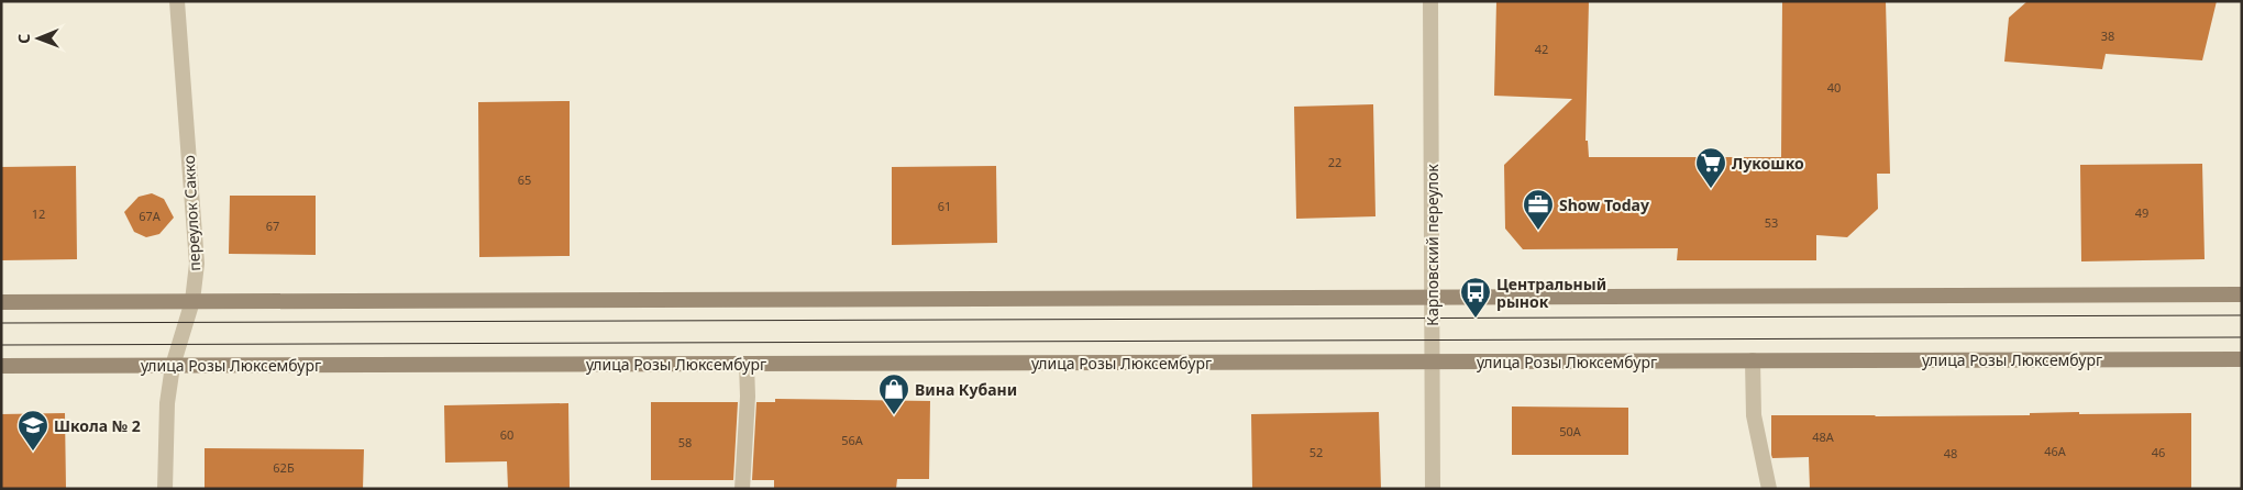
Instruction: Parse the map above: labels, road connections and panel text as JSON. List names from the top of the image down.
{
  "streets": {
    "main road": ["улица Розы Люксембург"],
    "street": ["переулок Сакко", "Карповский переулок"]
  },
  "crossings": [
    ["переулок Сакко", "улица Розы Люксембург"],
    ["Карповский переулок", "улица Розы Люксембург"]
  ],
  "places": {
    "supermarket": ["Лукошко"],
    "office": ["Show Today"],
    "bus stop": ["Центральный рынок"],
    "shop": ["Вина Кубани"],
    "school or university": ["Школа № 2"]
  },
  "house_numbers": [
    "38",
    "42",
    "40",
    "22",
    "65",
    "61",
    "49",
    "12",
    "67А",
    "53",
    "67",
    "50А",
    "60",
    "48А",
    "56А",
    "58",
    "46А",
    "52",
    "46",
    "48",
    "62Б"
  ],
  "north": "left"
}
